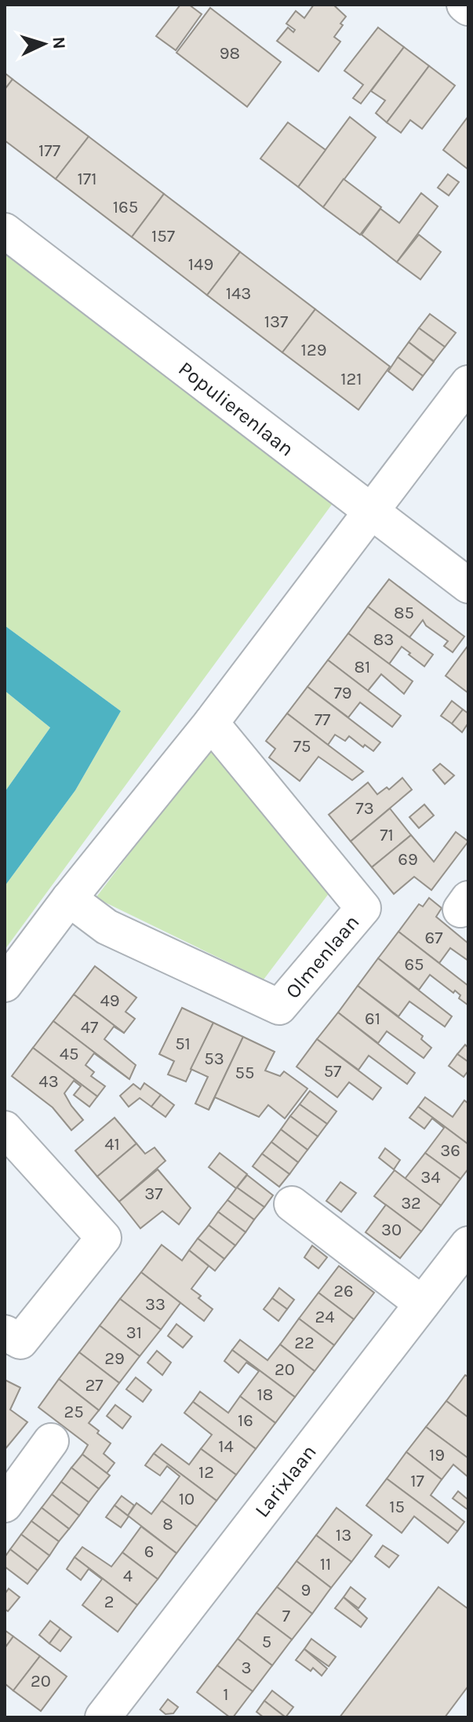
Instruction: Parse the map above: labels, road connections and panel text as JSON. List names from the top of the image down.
{
  "streets": {
    "street": ["Populierenlaan", "Olmenlaan", "Larixlaan"]
  },
  "house_numbers": [
    "98",
    "177",
    "171",
    "165",
    "157",
    "149",
    "143",
    "137",
    "129",
    "121",
    "85",
    "83",
    "81",
    "79",
    "77",
    "75",
    "73",
    "71",
    "69",
    "67",
    "65",
    "49",
    "61",
    "47",
    "51",
    "45",
    "53",
    "57",
    "55",
    "43",
    "41",
    "36",
    "34",
    "37",
    "32",
    "30",
    "26",
    "33",
    "24",
    "31",
    "22",
    "29",
    "20",
    "27",
    "18",
    "25",
    "16",
    "14",
    "19",
    "12",
    "17",
    "10",
    "15",
    "8",
    "13",
    "6",
    "11",
    "4",
    "9",
    "2",
    "7",
    "5",
    "3",
    "20",
    "1"
  ],
  "north": "right"
}
